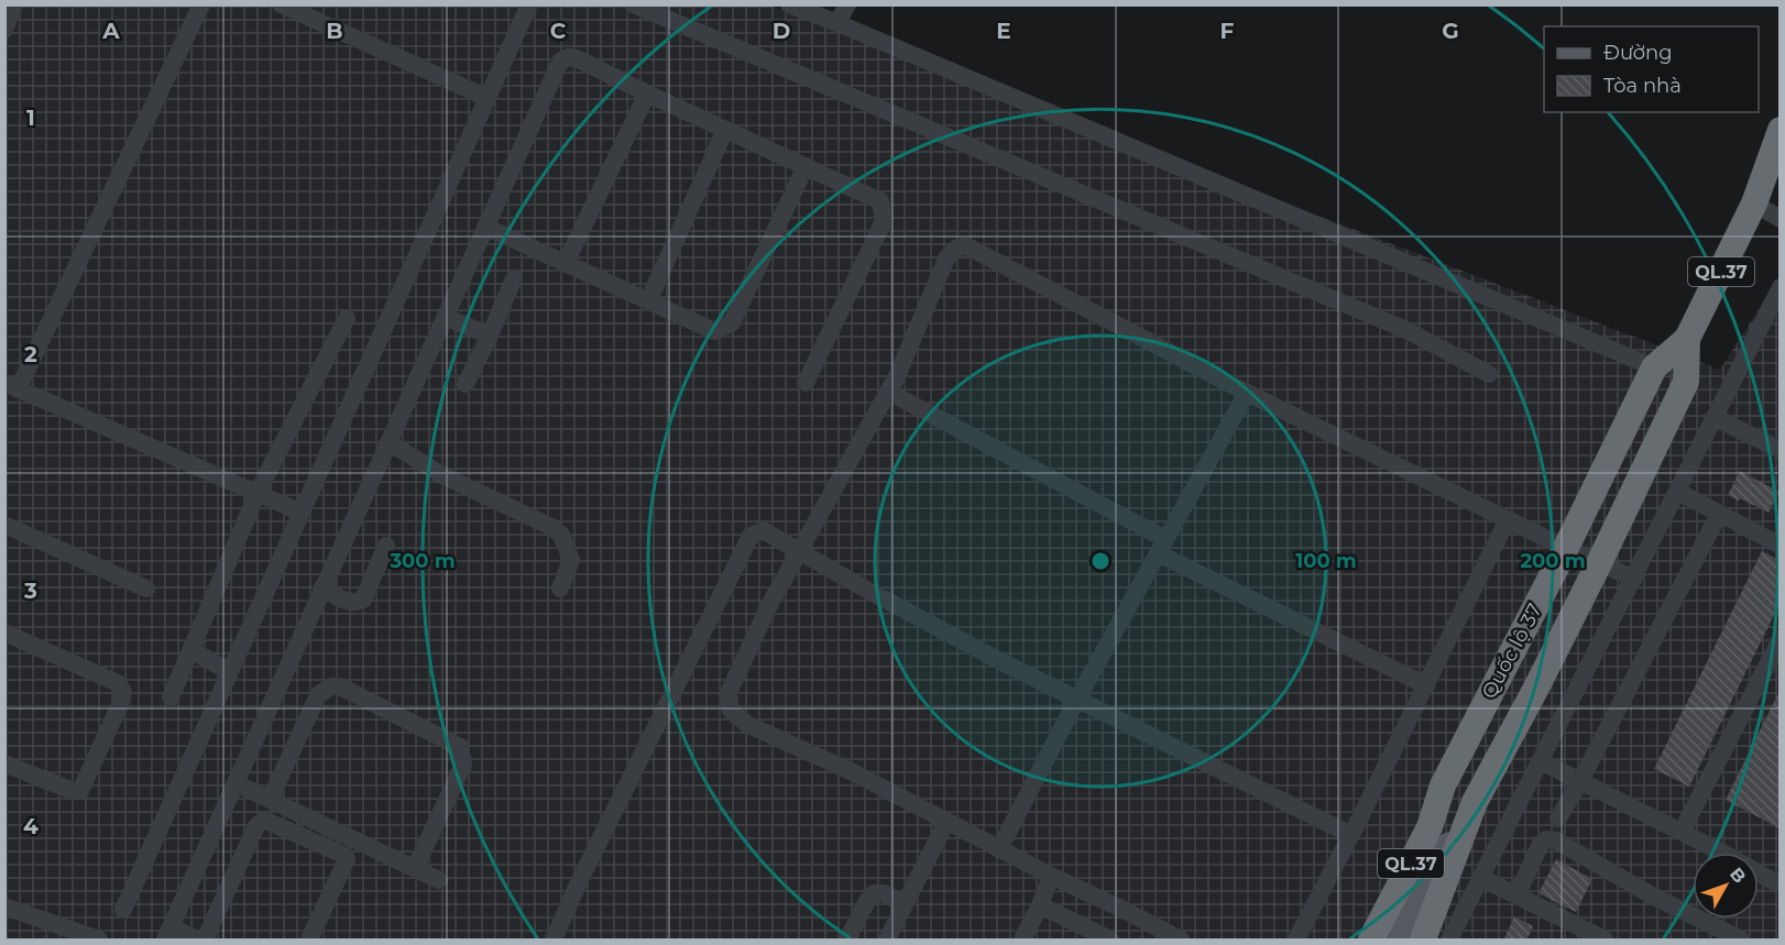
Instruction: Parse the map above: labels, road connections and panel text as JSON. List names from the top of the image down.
{
  "streets": {
    "highway": ["QL.37", "Quốc lộ 37"]
  },
  "legend": ["Đường", "Tòa nhà"],
  "north": "top right",
  "grid": {
    "columns": [
      "A",
      "B",
      "C",
      "D",
      "E",
      "F",
      "G"
    ],
    "rows": [
      "1",
      "2",
      "3",
      "4"
    ]
  },
  "rings": ["100 m", "200 m", "300 m"]
}
